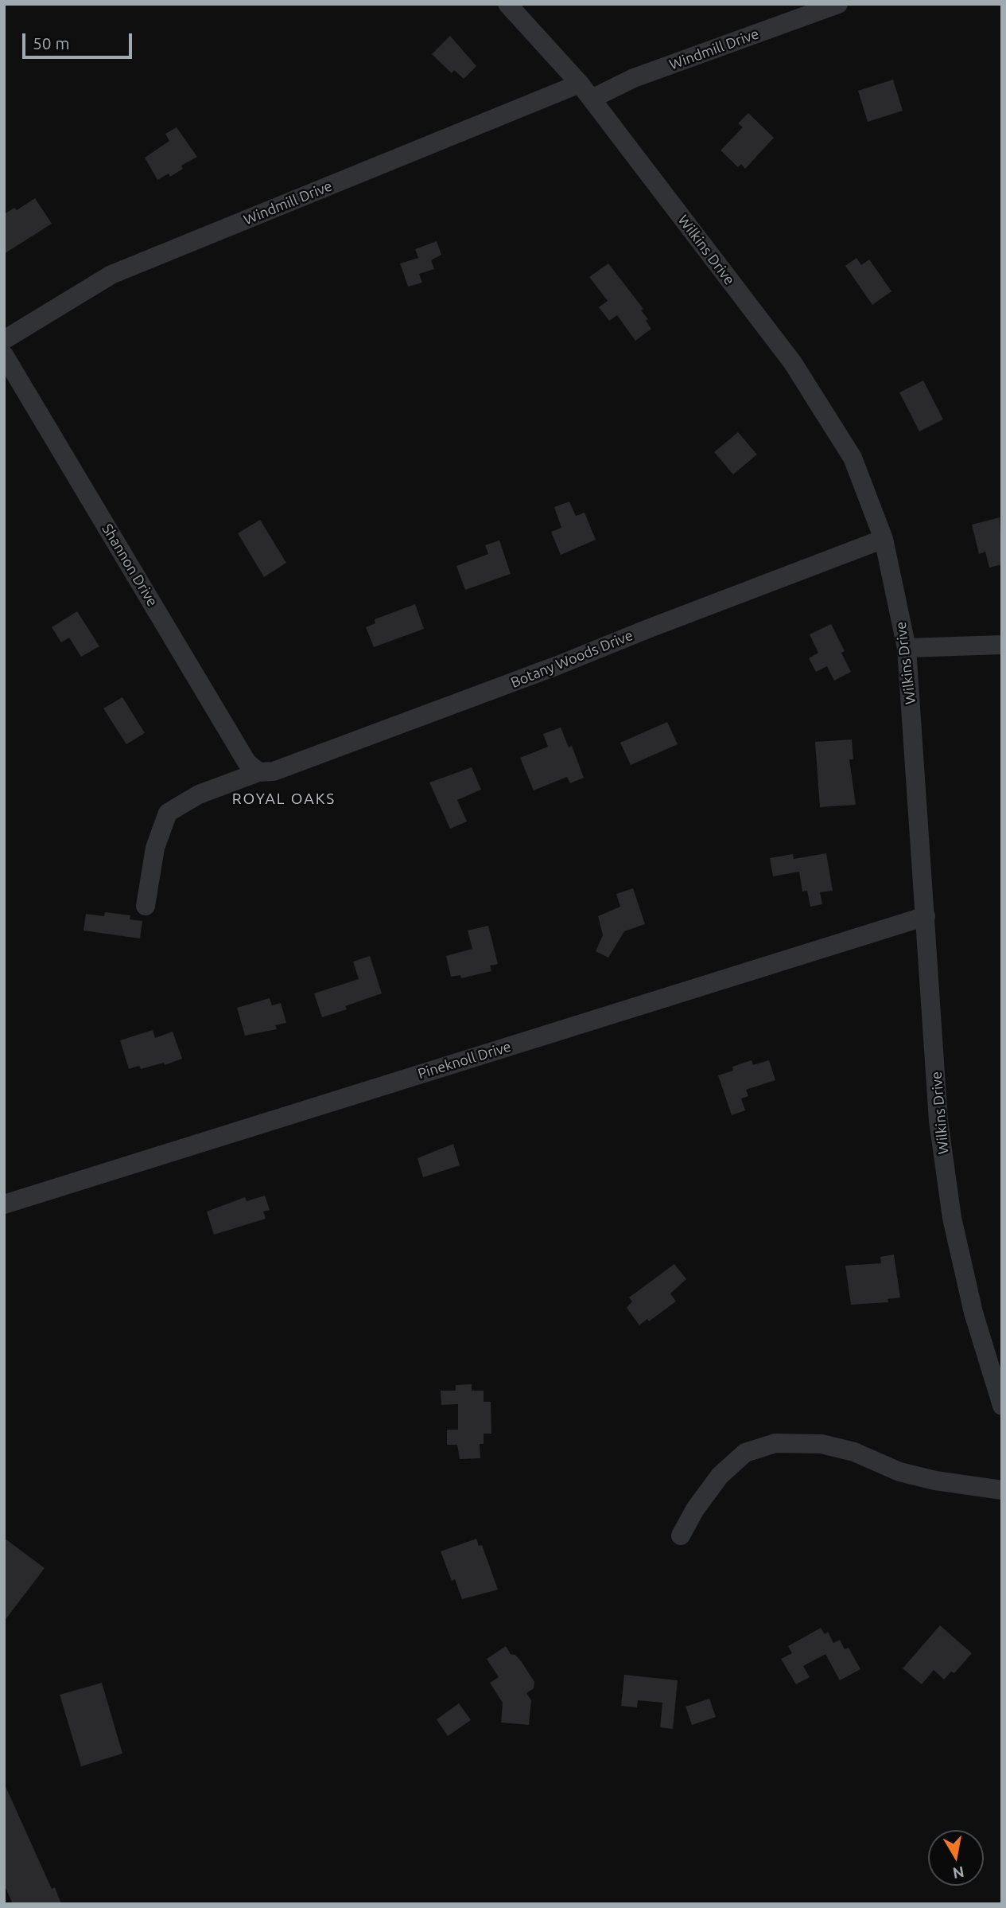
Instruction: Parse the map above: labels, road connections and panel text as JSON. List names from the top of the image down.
{
  "streets": {
    "street": [
      "Windmill Drive",
      "Wilkins Drive",
      "Shannon Drive",
      "Botany Woods Drive",
      "Pineknoll Drive"
    ]
  },
  "crossings": [
    ["Windmill Drive", "Wilkins Drive"],
    ["Wilkins Drive", "Botany Woods Drive"],
    ["Wilkins Drive", "Pineknoll Drive"],
    ["Shannon Drive", "Botany Woods Drive"]
  ],
  "districts": ["ROYAL OAKS"],
  "scale_bar": "50 m",
  "north": "bottom"
}
